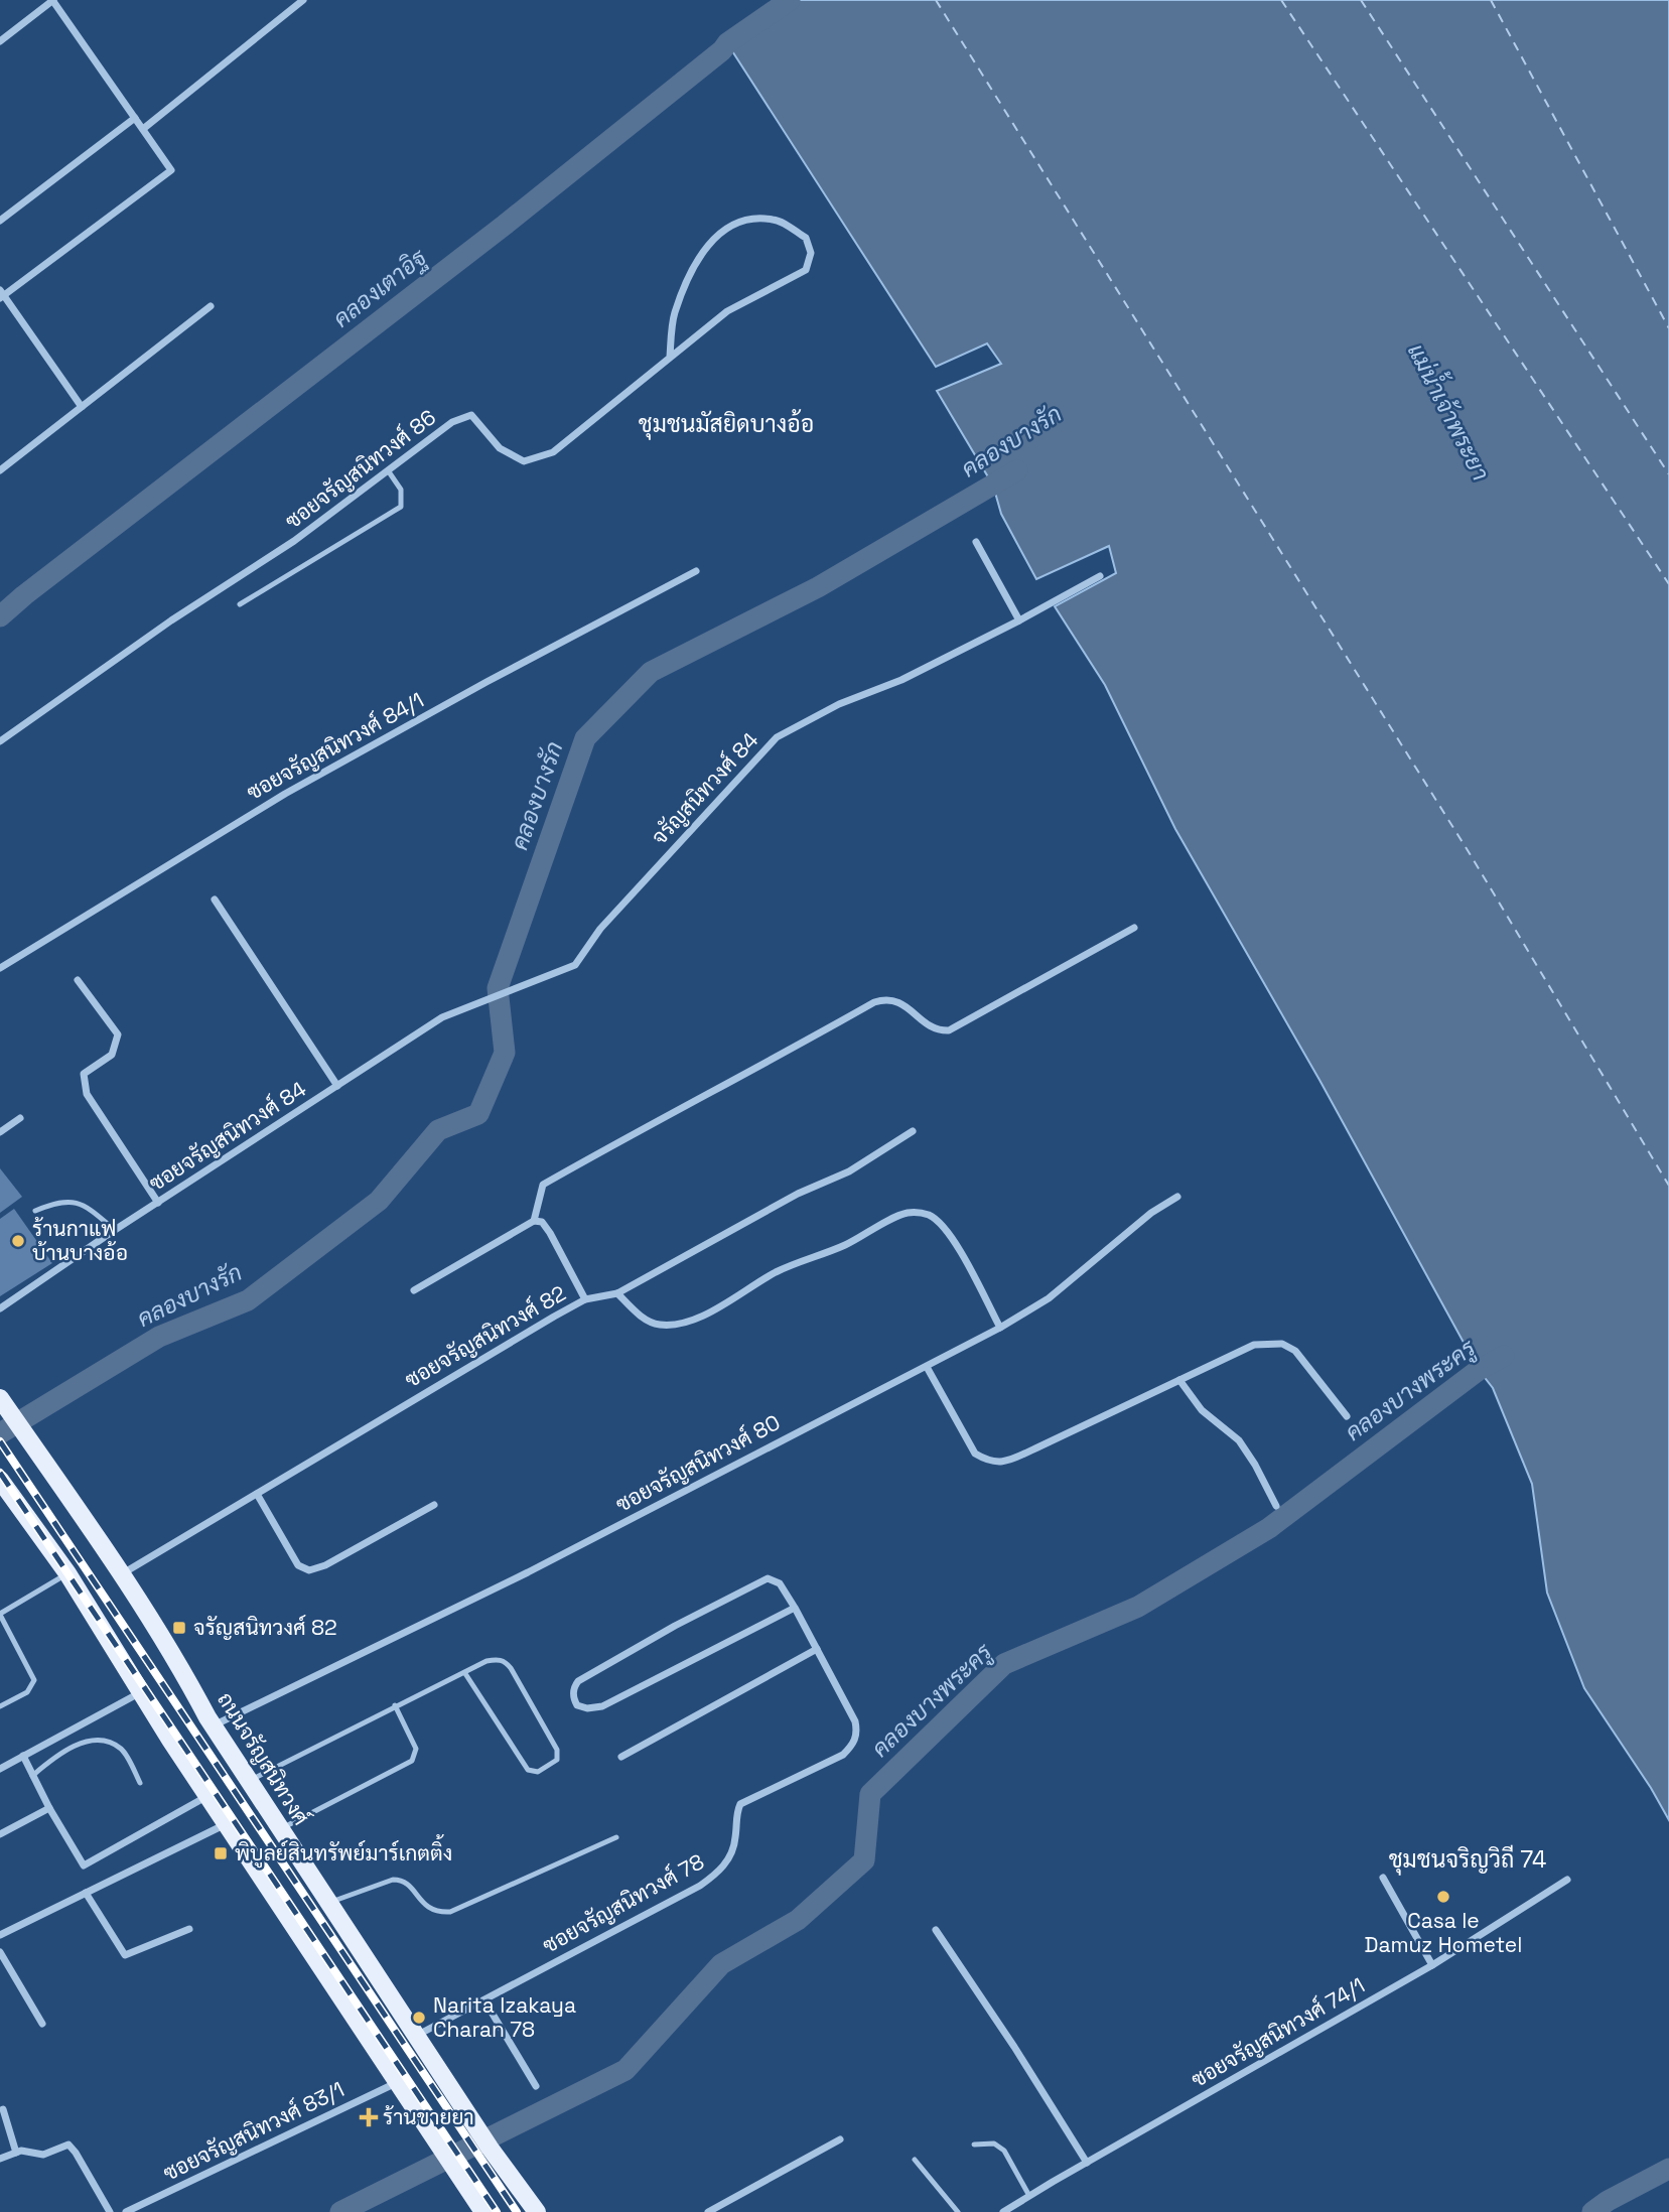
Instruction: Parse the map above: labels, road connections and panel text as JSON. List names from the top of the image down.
{
  "streets": {
    "main road": ["ถนนจรัญสนิทวงศ์"],
    "street": [
      "ซอยจรัญสนิทวงศ์ 86",
      "ซอยจรัญสนิทวงศ์ 84/1",
      "จรัญสนิทวงศ์ 84",
      "ซอยจรัญสนิทวงศ์ 84",
      "ซอยจรัญสนิทวงศ์ 82",
      "ซอยจรัญสนิทวงศ์ 80",
      "ซอยจรัญสนิทวงศ์ 78",
      "ซอยจรัญสนิทวงศ์ 74/1",
      "ซอยจรัญสนิทวงศ์ 83/1"
    ]
  },
  "crossings": [
    ["จรัญสนิทวงศ์ 84", "ซอยจรัญสนิทวงศ์ 84"],
    ["ซอยจรัญสนิทวงศ์ 82", "ถนนจรัญสนิทวงศ์"],
    ["ซอยจรัญสนิทวงศ์ 80", "ถนนจรัญสนิทวงศ์"],
    ["ถนนจรัญสนิทวงศ์", "ซอยจรัญสนิทวงศ์ 78"]
  ],
  "districts": ["ชุมชนมัสยิดบางอ้อ", "ชุมชนจริญวิถี 74"],
  "water": [
    "คลองเตาอิฐ",
    "แม่น้ำเจ้าพระยา",
    "คลองบางรัก",
    "คลองบางพระครู"
  ],
  "places": {
    "other": ["ร้านกาแฟ บ้านบางอ้อ", "Casa le Damuz Hometel", "Narita Izakaya Charan 78"],
    "transit": ["จรัญสนิทวงศ์ 82", "พิบูลย์สินทรัพย์มาร์เกตติ้ง"],
    "health": ["ร้านขายยา"]
  }
}
